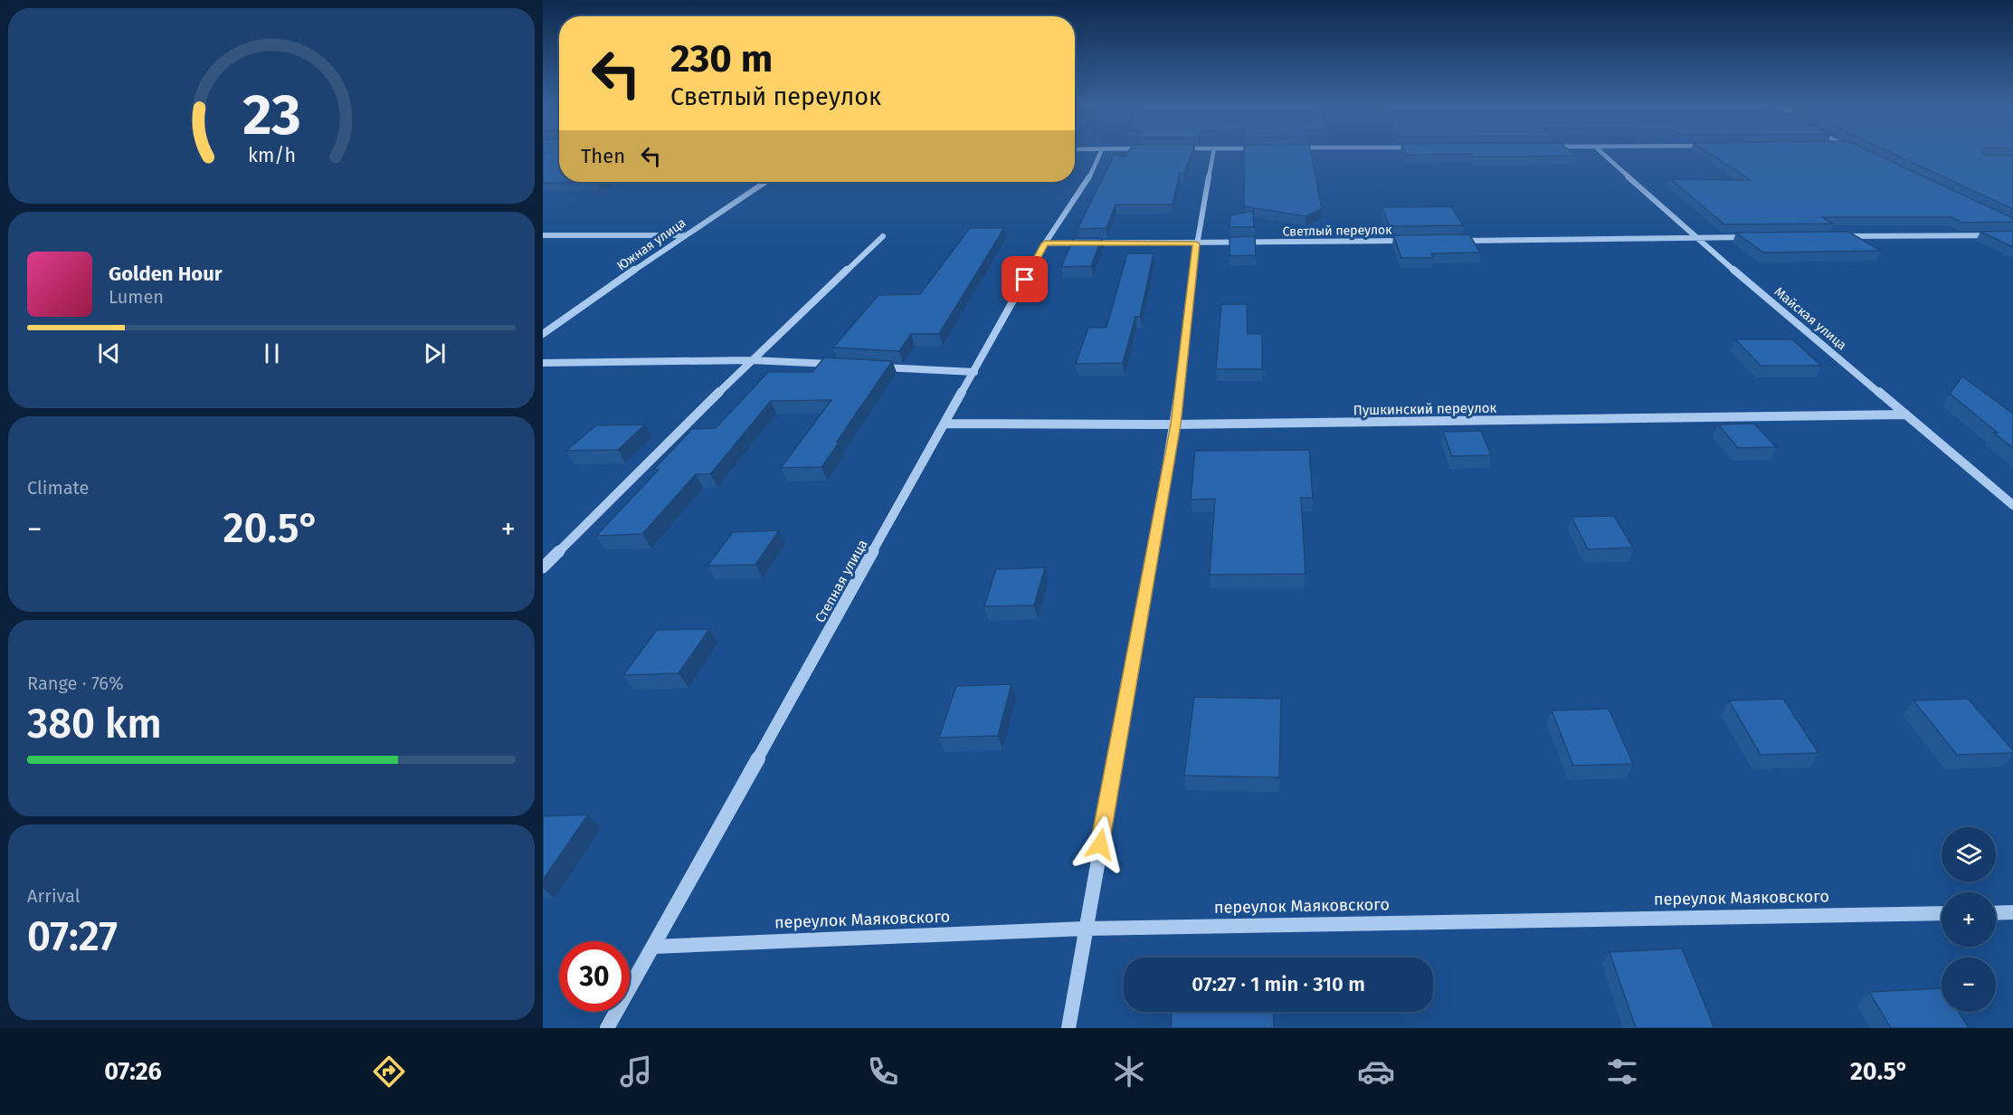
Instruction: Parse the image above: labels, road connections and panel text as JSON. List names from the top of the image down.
{
  "streets": {
    "street": [
      "Светлый переулок",
      "Южная улица",
      "Майская улица",
      "Пушкинский переулок",
      "Степная улица",
      "переулок Маяковского"
    ]
  },
  "crossings": [
    ["Светлый переулок", "Степная улица"],
    ["Майская улица", "Пушкинский переулок"],
    ["Пушкинский переулок", "Степная улица"],
    ["Степная улица", "переулок Маяковского"]
  ],
  "page": {
    "turn": ["230 m", "Светлый переулок"],
    "then": "Then",
    "song": ["Golden Hour", "Lumen"],
    "tile": [
      "Climate",
      ["Range · 76%", "380 km"],
      ["Arrival", "07:27"]
    ],
    "heat": ["−", "20.5°", "+"],
    "map_buttons": ["+", "−"],
    "limit": "30",
    "trip": "07:27 · 1 min · 310 m",
    "tabs": ["07:26", "20.5°"],
    "gauge": ["23", "km/h"]
  }
}
